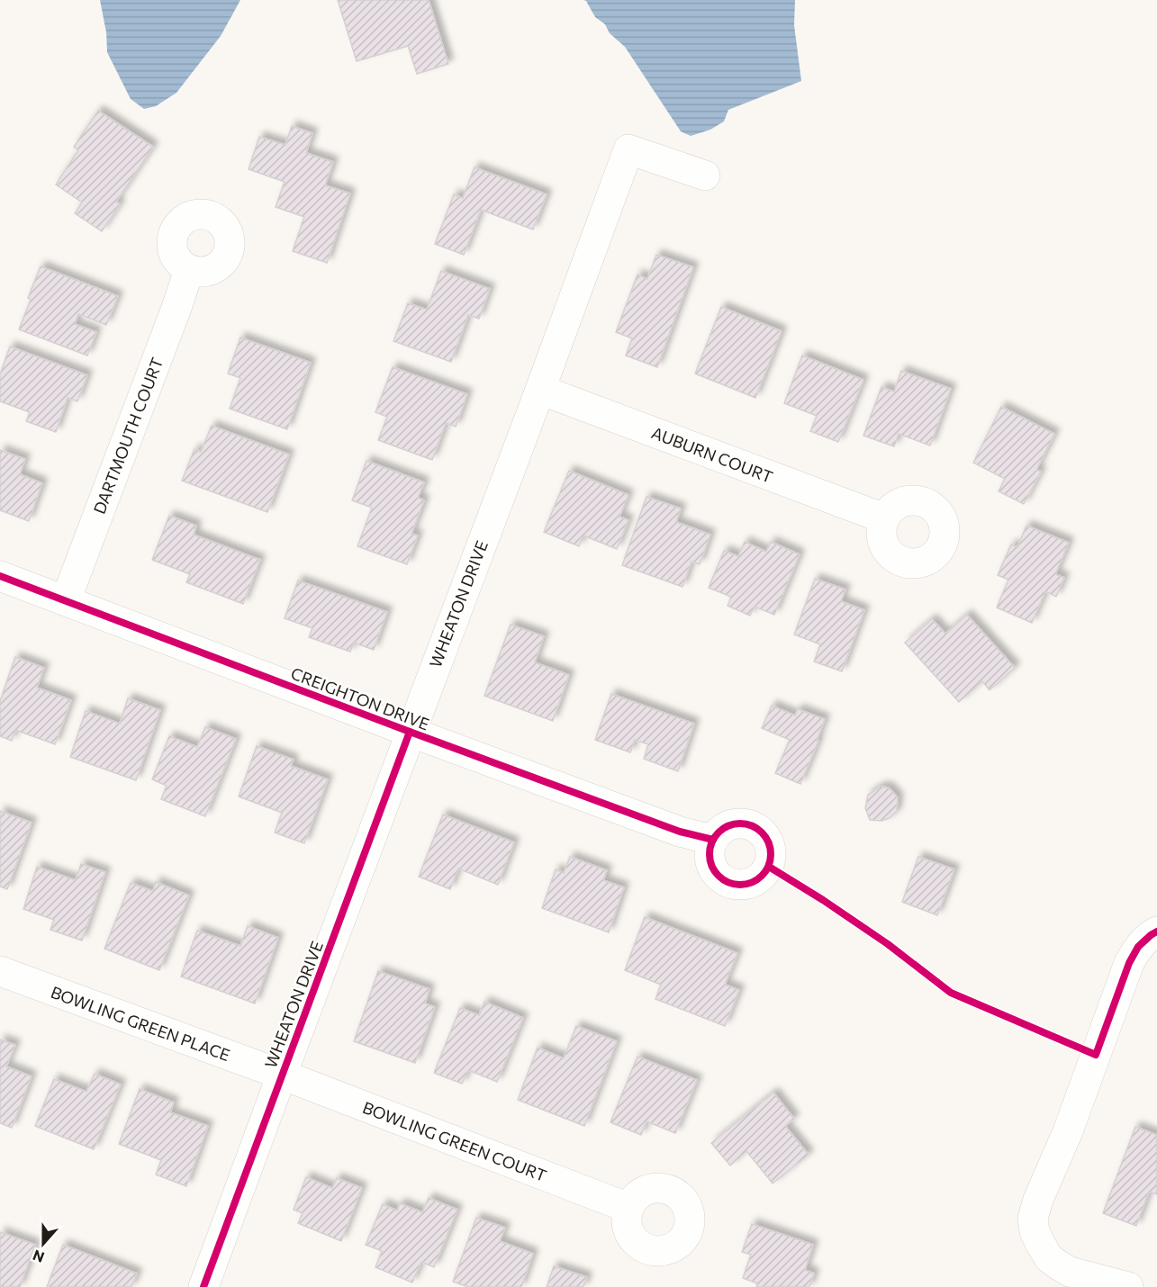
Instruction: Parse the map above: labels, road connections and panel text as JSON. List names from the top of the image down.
{
  "streets": {
    "street": [
      "DARTMOUTH COURT",
      "AUBURN COURT",
      "WHEATON DRIVE",
      "CREIGHTON DRIVE",
      "BOWLING GREEN PLACE",
      "BOWLING GREEN COURT"
    ]
  },
  "crossings": [
    ["DARTMOUTH COURT", "CREIGHTON DRIVE"],
    ["AUBURN COURT", "WHEATON DRIVE"],
    ["WHEATON DRIVE", "CREIGHTON DRIVE"],
    ["WHEATON DRIVE", "BOWLING GREEN PLACE"],
    ["WHEATON DRIVE", "BOWLING GREEN COURT"],
    ["BOWLING GREEN PLACE", "BOWLING GREEN COURT"]
  ],
  "north": "bottom"
}
